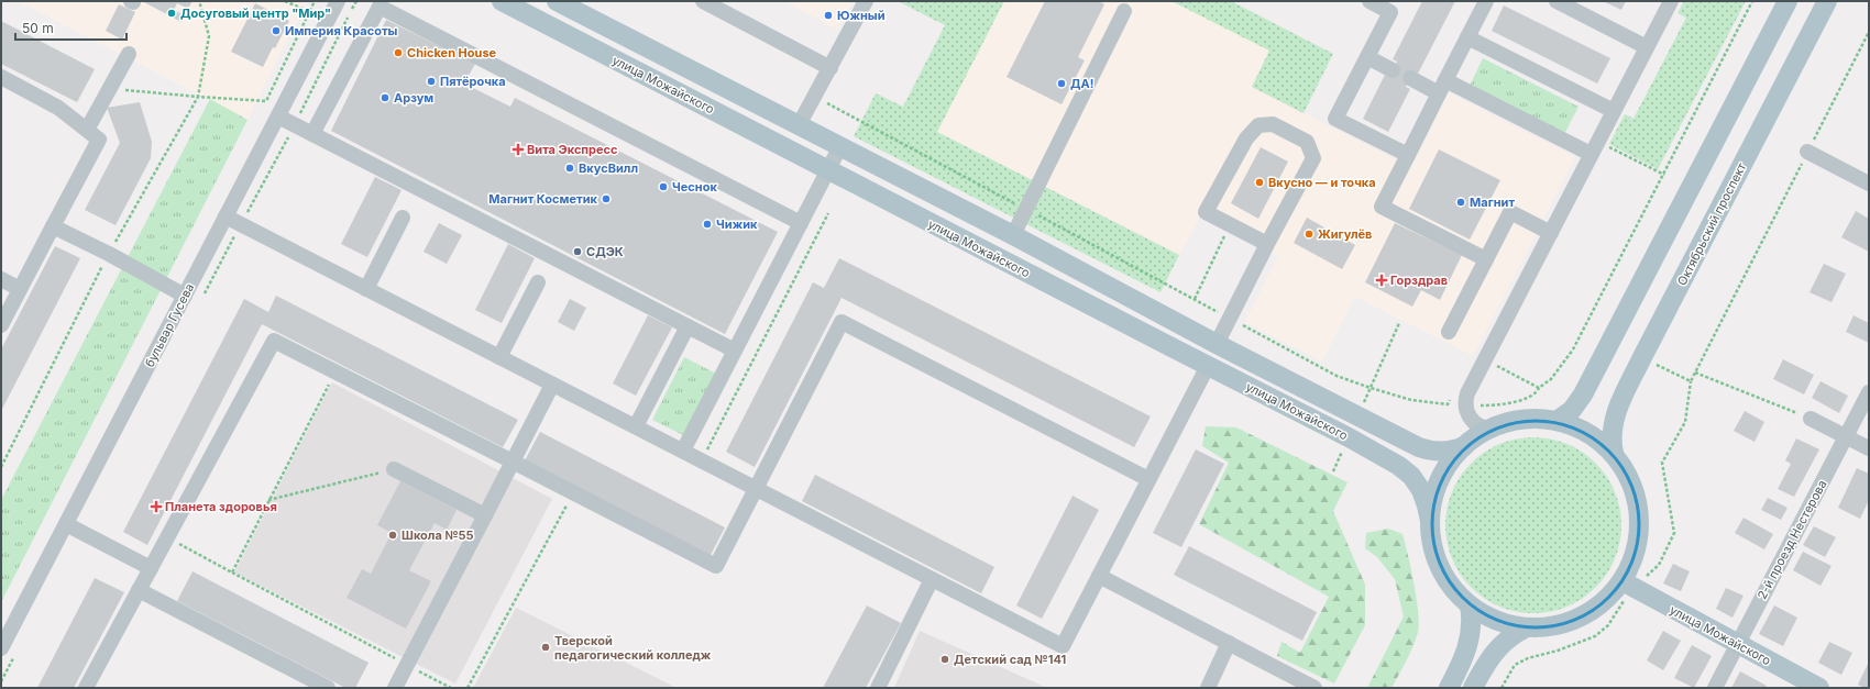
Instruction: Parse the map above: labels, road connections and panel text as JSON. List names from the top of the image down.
{
  "streets": {
    "main road": ["улица Можайского", "Октябрьский проспект"],
    "street": ["бульвар Гусева", "2-й проезд Нестерова"]
  },
  "crossings": [
    ["улица Можайского", "2-й проезд Нестерова"]
  ],
  "places": {
    "other": [
      "Досуговый центр \"Мир\"",
      "Южный",
      "Империя Красоты",
      "Chicken House",
      "Пятёрочка",
      "ДА!",
      "Арзум",
      "ВкусВилл",
      "Вкусно — и точка",
      "Чеснок",
      "Магнит Косметик",
      "Магнит",
      "Чижик",
      "Жигулёв",
      "СДЭК",
      "Школа №55",
      "Тверской педагогический колледж",
      "Детский сад №141"
    ],
    "health": ["Вита Экспресс", "Горздрав", "Планета здоровья"]
  },
  "scale_bar": "50 m"
}
